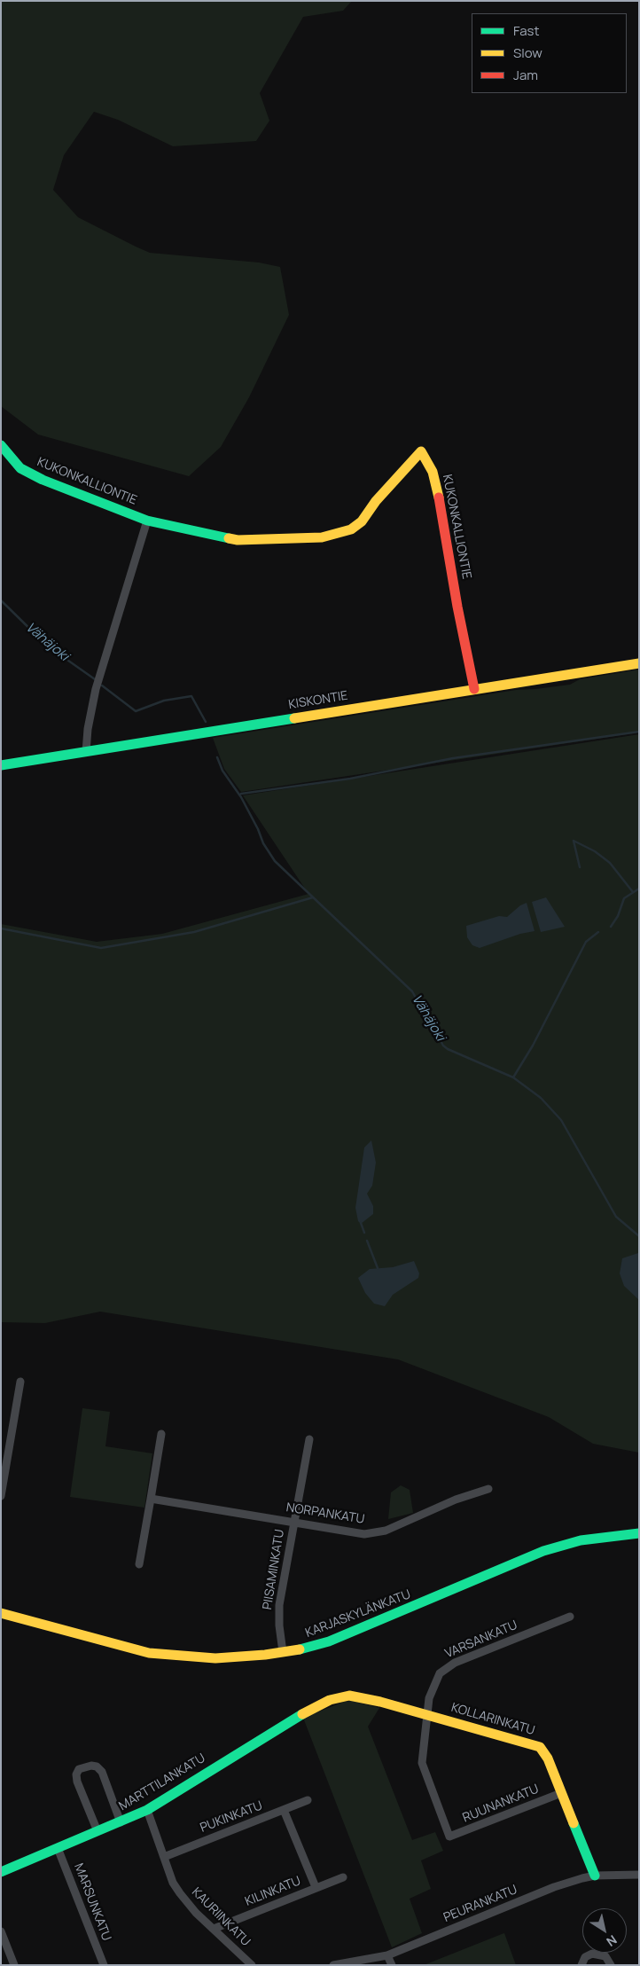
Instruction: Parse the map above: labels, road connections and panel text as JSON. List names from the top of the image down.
{
  "streets": {
    "street": [
      "KUKONKALLIONTIE",
      "KISKONTIE",
      "NORPANKATU",
      "PIISAMINKATU",
      "KARJASKYLÄNKATU",
      "VARSANKATU",
      "KOLLARINKATU",
      "MARTTILANKATU",
      "RUUNANKATU",
      "PUKINKATU",
      "KILINKATU",
      "MARSUNKATU",
      "PEURANKATU",
      "KAURIINKATU"
    ]
  },
  "crossings": [
    ["KUKONKALLIONTIE", "KISKONTIE"],
    ["NORPANKATU", "PIISAMINKATU"],
    ["PIISAMINKATU", "KARJASKYLÄNKATU"],
    ["VARSANKATU", "KOLLARINKATU"],
    ["VARSANKATU", "RUUNANKATU"],
    ["KOLLARINKATU", "MARTTILANKATU"],
    ["KOLLARINKATU", "RUUNANKATU"],
    ["KOLLARINKATU", "PEURANKATU"],
    ["MARTTILANKATU", "MARSUNKATU"],
    ["MARTTILANKATU", "KAURIINKATU"],
    ["PUKINKATU", "KILINKATU"],
    ["PUKINKATU", "KAURIINKATU"],
    ["KILINKATU", "KAURIINKATU"]
  ],
  "water": ["Vähäjoki"],
  "legend": ["Fast", "Slow", "Jam"],
  "north": "bottom right"
}
